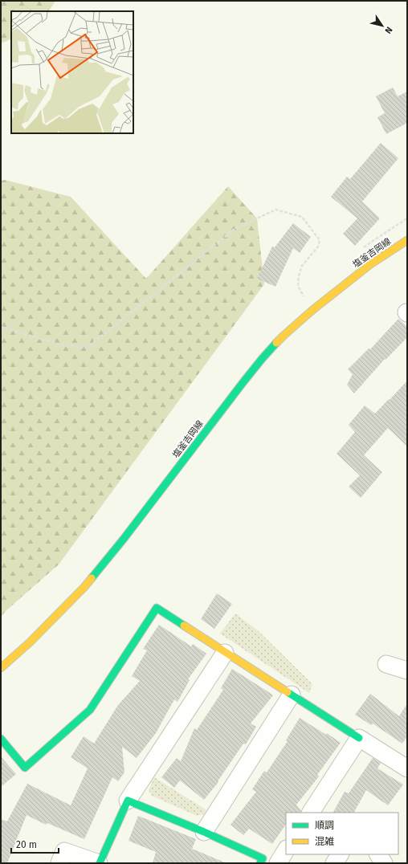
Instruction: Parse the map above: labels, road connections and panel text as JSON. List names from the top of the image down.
{
  "streets": {
    "street": ["塩釜吉岡線"]
  },
  "legend": ["順調", "混雑"],
  "scale_bar": "20 m",
  "north": "bottom right"
}
